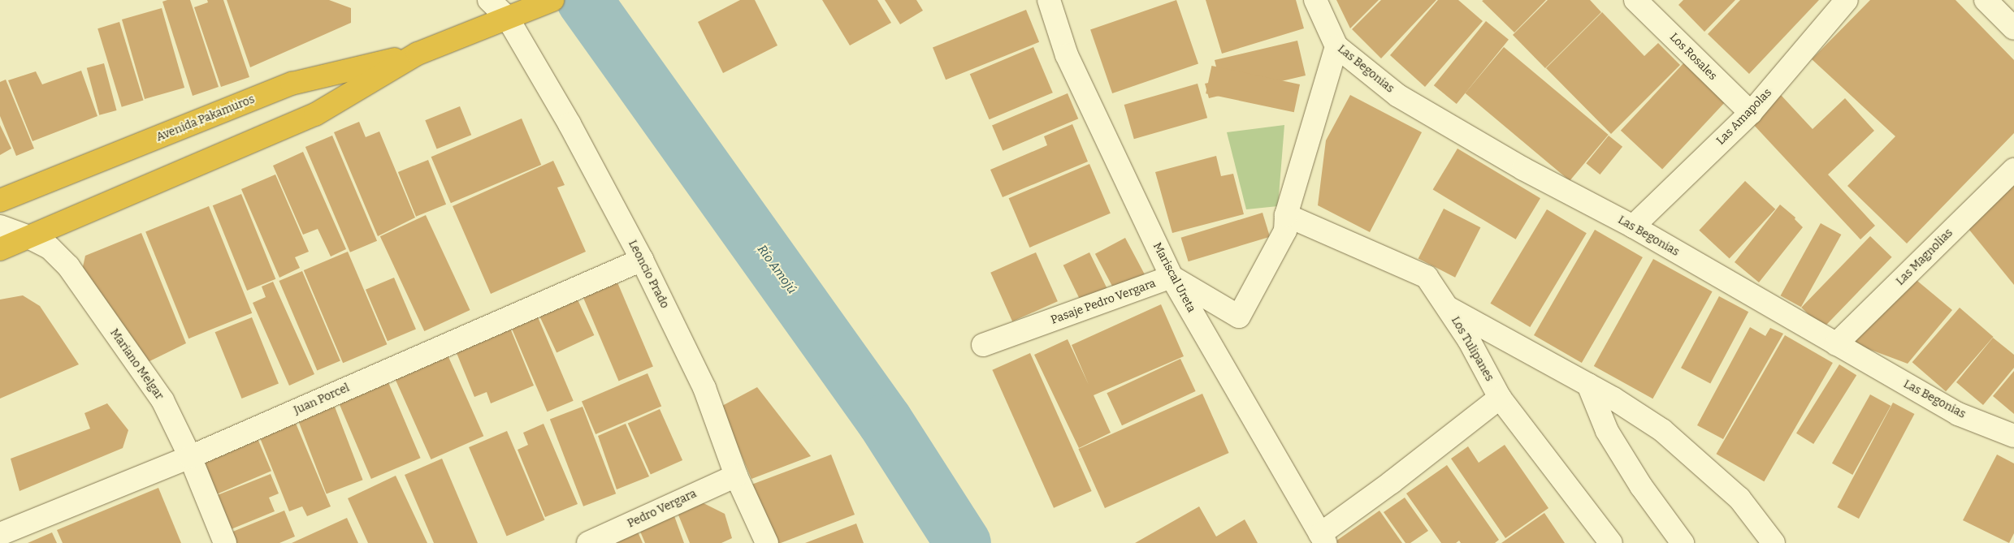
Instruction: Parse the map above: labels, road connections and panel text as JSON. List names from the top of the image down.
{
  "streets": {
    "highway": ["Avenida Pakamuros"],
    "street": [
      "Los Rosales",
      "Las Begonias",
      "Las Amapolas",
      "Las Magnolias",
      "Leoncio Prado",
      "Mariscal Ureta",
      "Pasaje Pedro Vergara",
      "Los Tulipanes",
      "Mariano Melgar",
      "Juan Porcel",
      "Pedro Vergara"
    ]
  },
  "crossings": [
    ["Los Rosales", "Las Amapolas"],
    ["Las Begonias", "Las Amapolas"],
    ["Las Begonias", "Las Magnolias"],
    ["Leoncio Prado", "Juan Porcel"],
    ["Leoncio Prado", "Pedro Vergara"],
    ["Mariscal Ureta", "Pasaje Pedro Vergara"],
    ["Mariano Melgar", "Juan Porcel"]
  ],
  "water": ["Río Amojú"]
}
